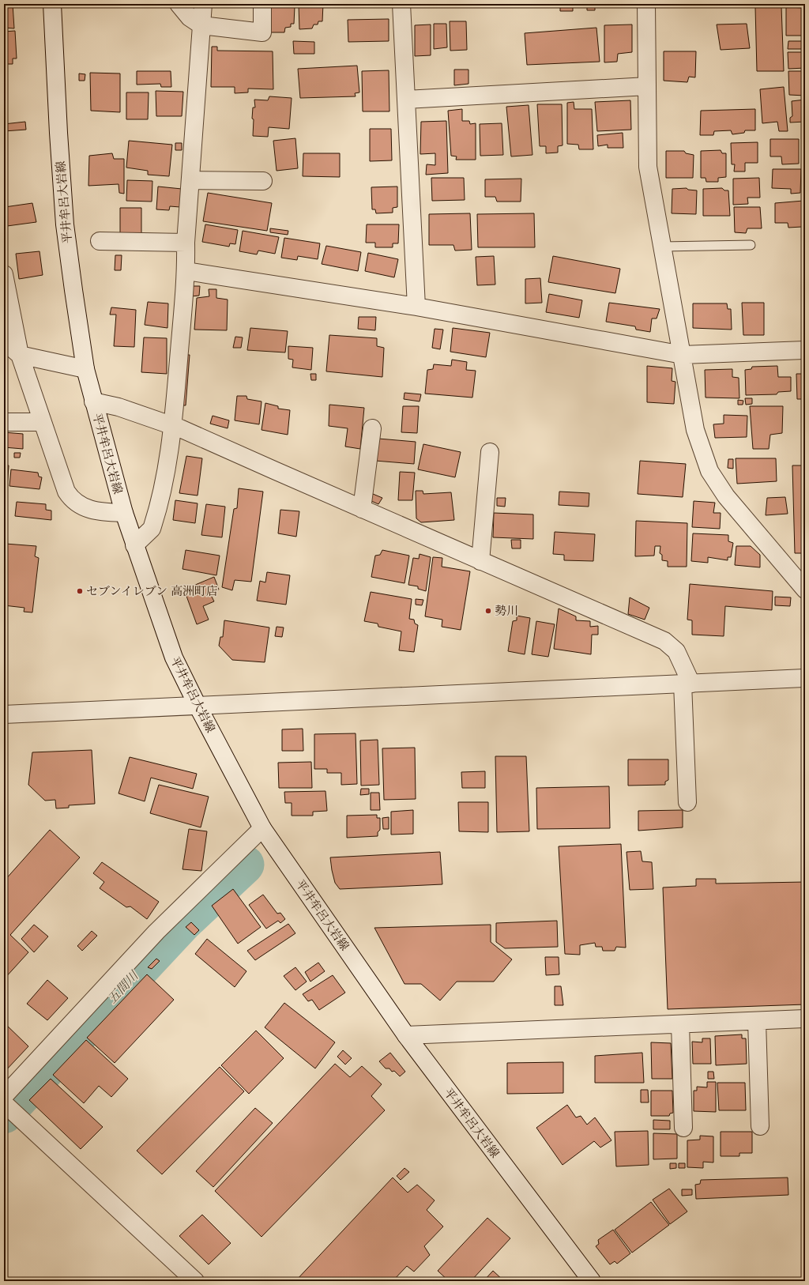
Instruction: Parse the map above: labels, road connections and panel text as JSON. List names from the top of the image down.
{
  "streets": {
    "street": ["平井牟呂大岩線"]
  },
  "water": ["五間川"],
  "places": ["セブンイレブン 高洲町店", "勢川"]
}
